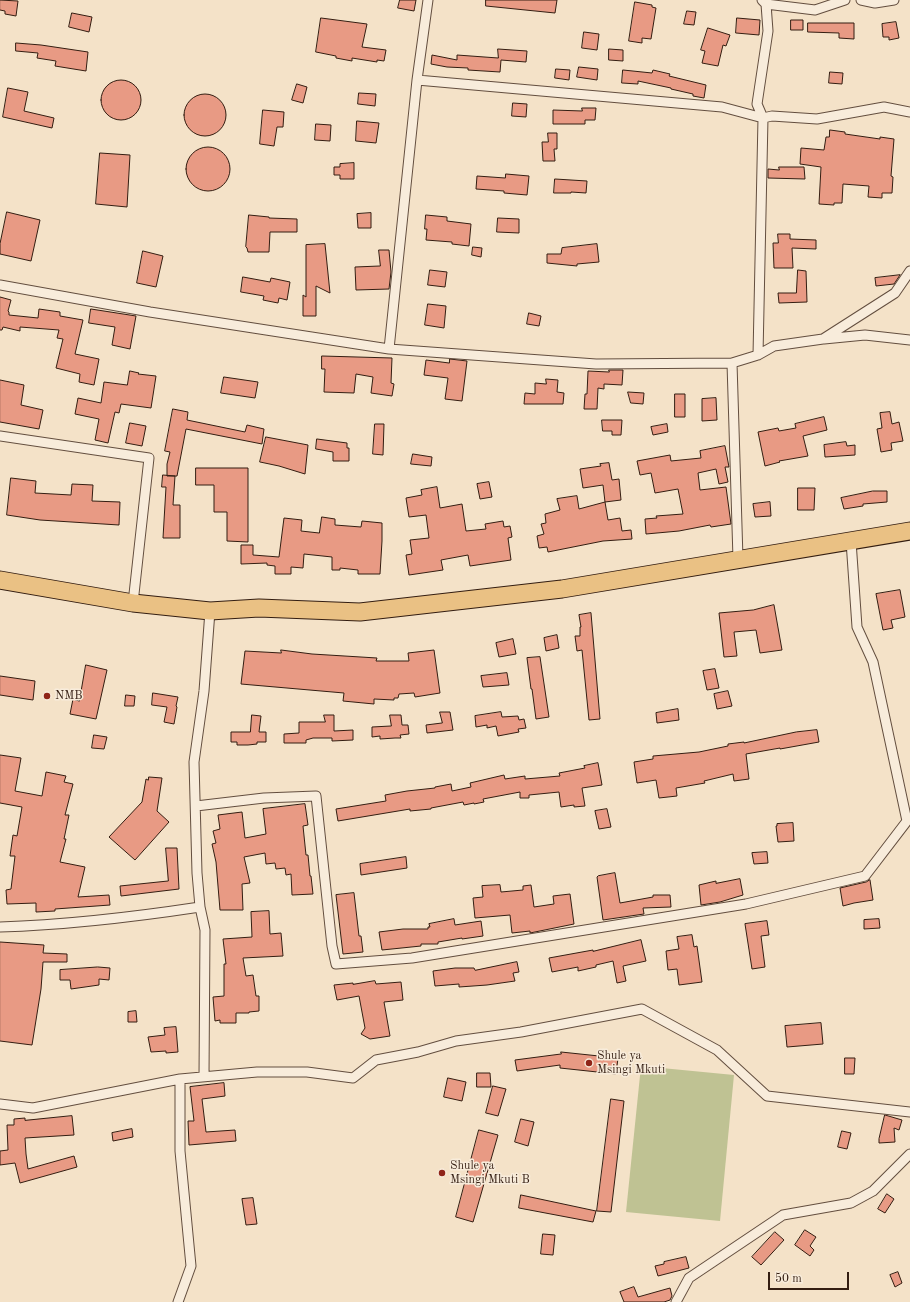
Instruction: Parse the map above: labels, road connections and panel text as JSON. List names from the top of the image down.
{
  "places": ["NMB", "Shule ya Msingi Mkuti", "Shule ya Msingi Mkuti B"],
  "scale_bar": "50 m"
}
